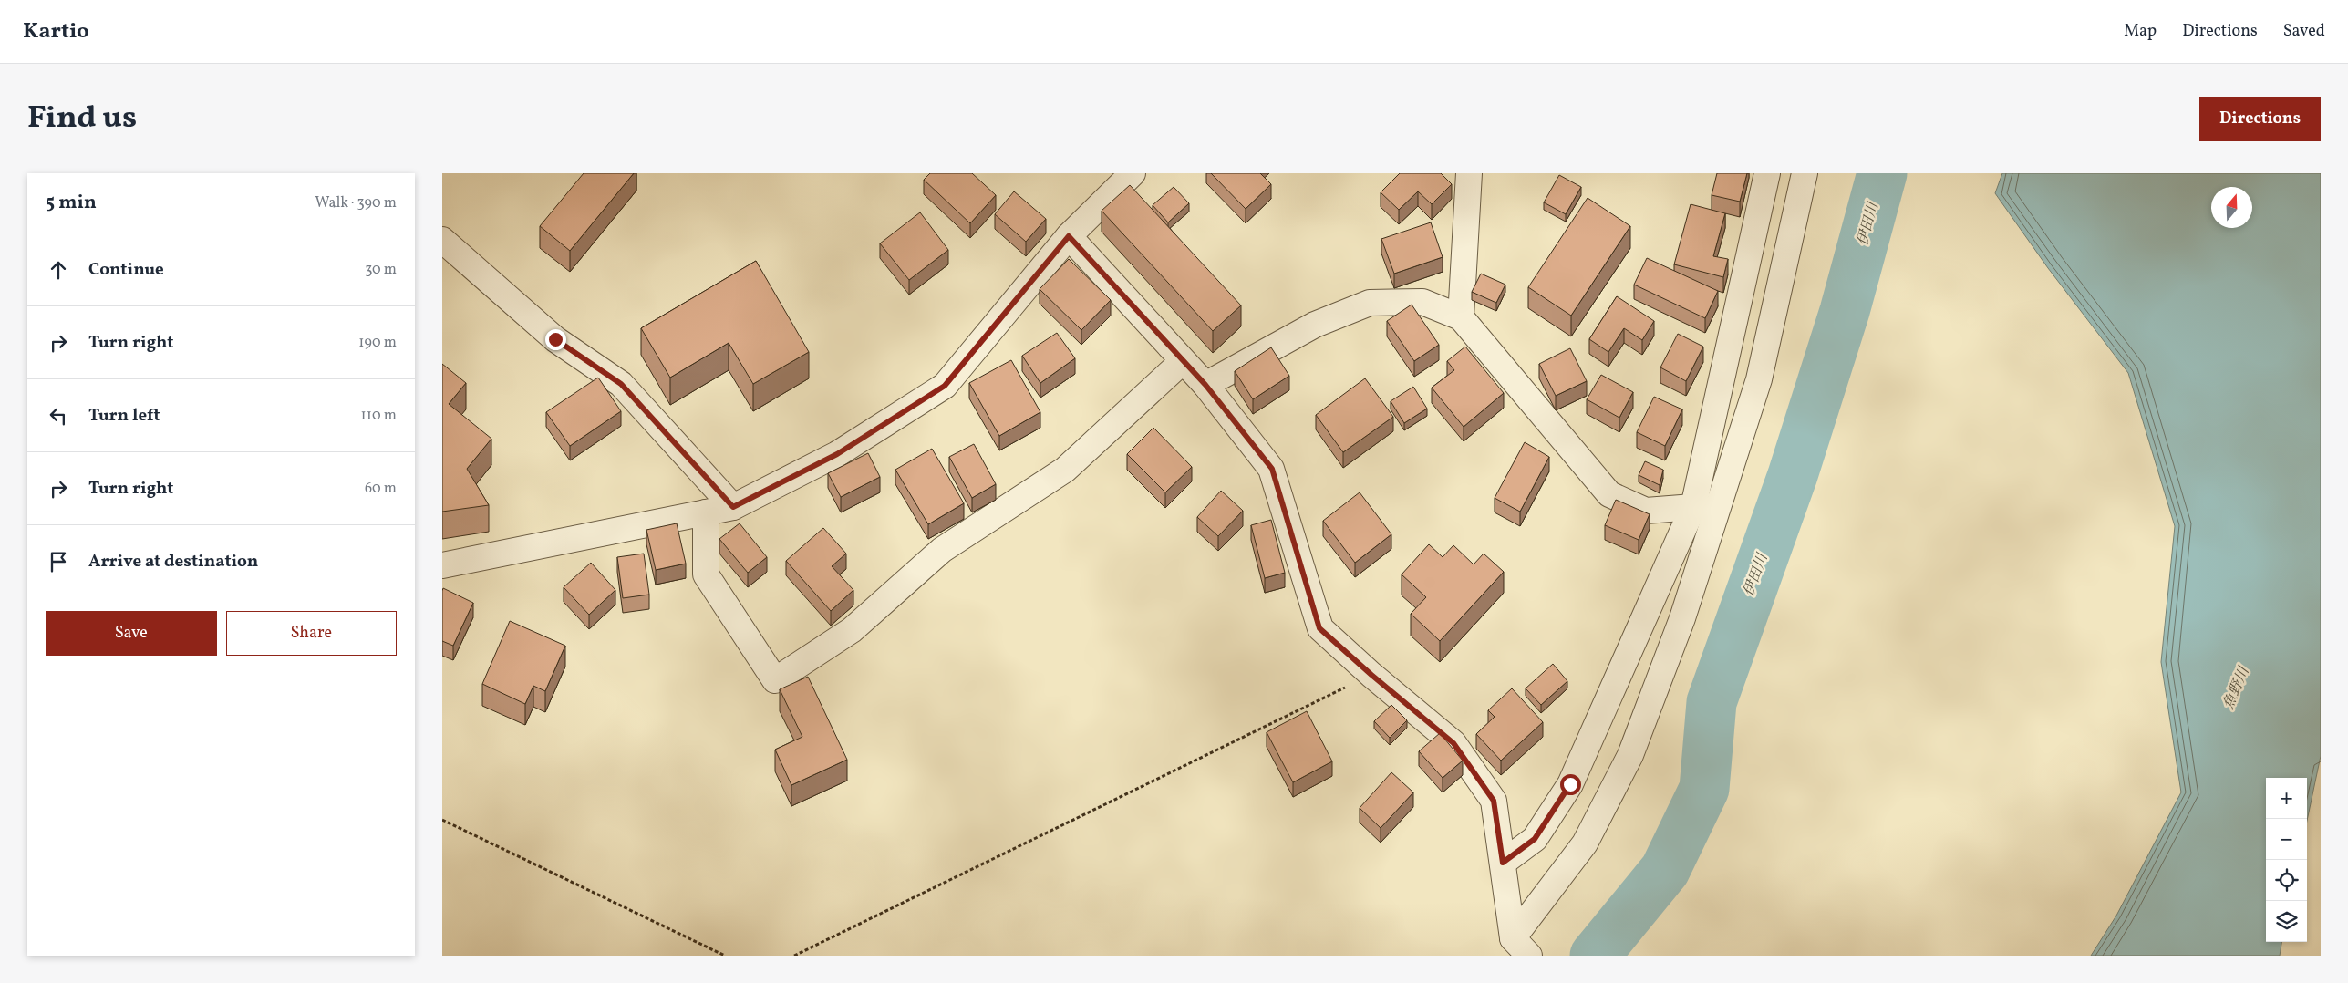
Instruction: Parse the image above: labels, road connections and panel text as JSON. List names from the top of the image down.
{
  "water": ["伊田川", "魚野川"],
  "north": "top",
  "page": {
    "header": "Kartio",
    "nav": ["Map", "Directions", "Saved"],
    "title": "Find us",
    "buttons": [
      "Directions",
      ["Save", "Share"]
    ],
    "heading": ["5 min", "Walk · 390 m"],
    "list": [
      ["Continue", "30 m"],
      ["Turn right", "190 m"],
      ["Turn left", "110 m"],
      ["Turn right", "60 m"],
      "Arrive at destination"
    ],
    "map_buttons": ["+", "−"]
  }
}
